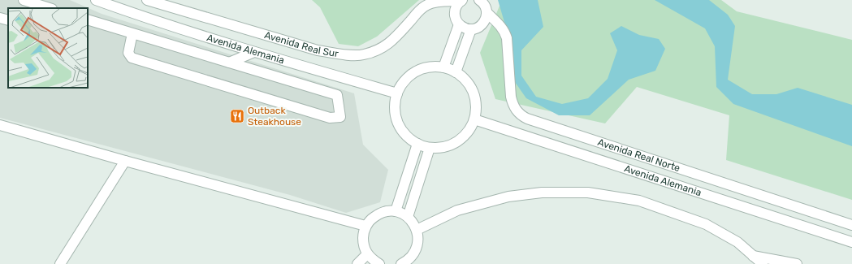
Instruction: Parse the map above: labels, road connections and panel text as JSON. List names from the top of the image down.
{
  "streets": {
    "street": ["Avenida Real Sur", "Avenida Alemania", "Avenida Real Norte"]
  },
  "places": {
    "restaurant": ["Outback Steakhouse"]
  }
}
